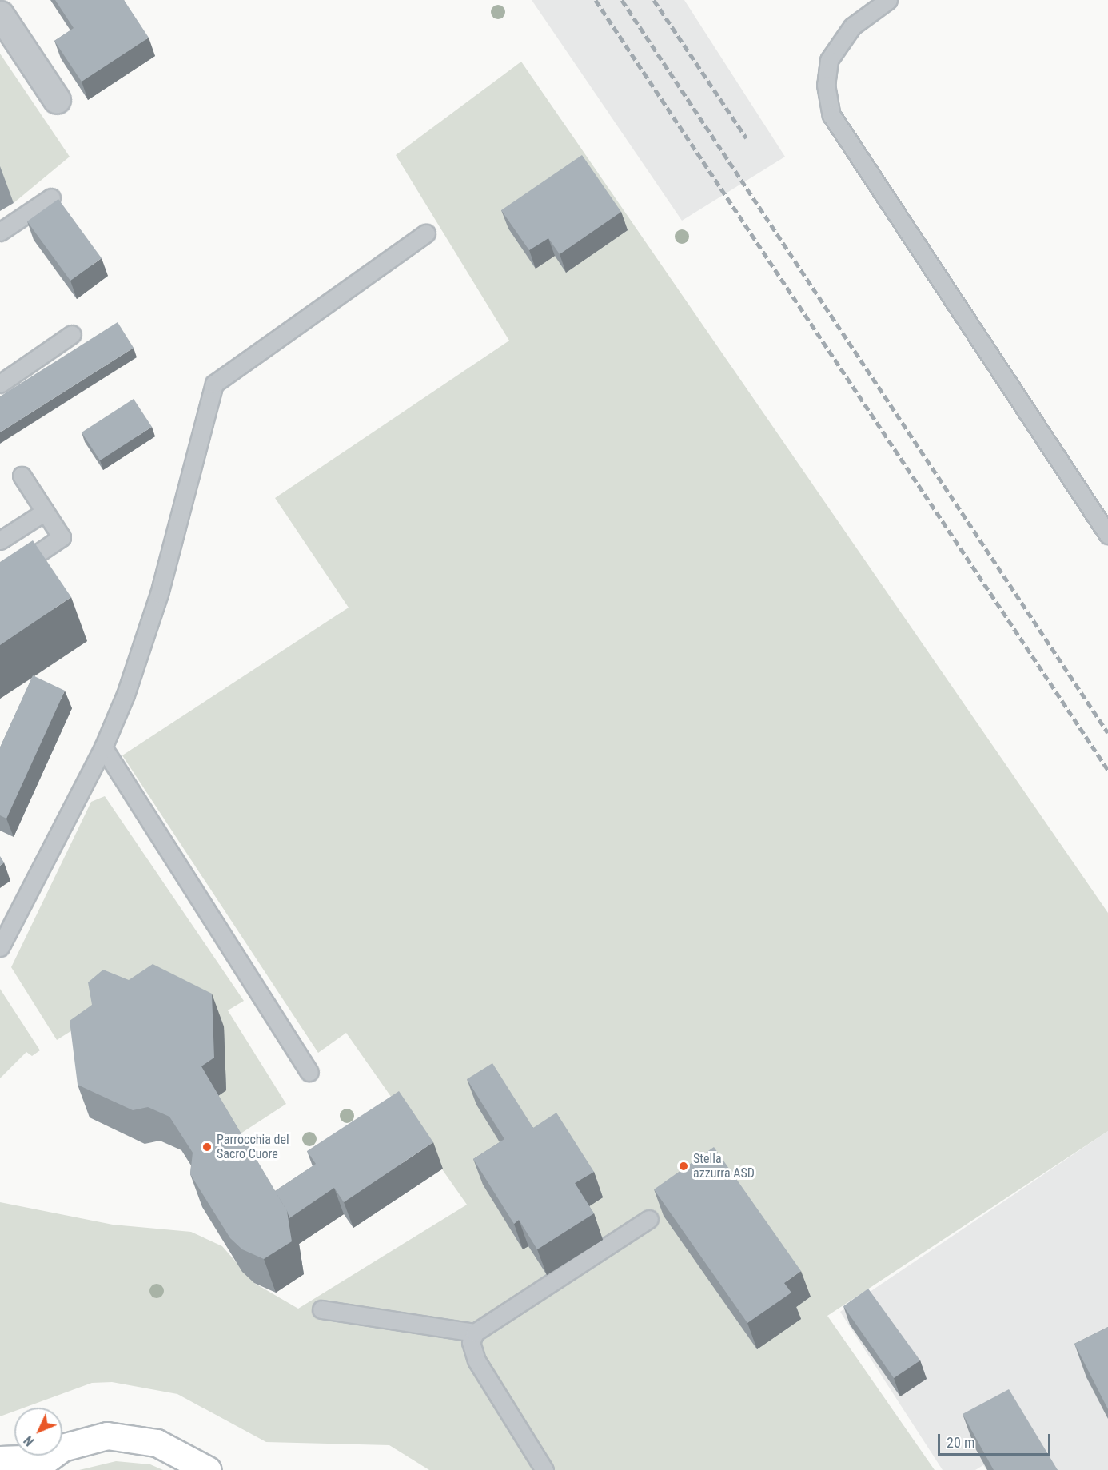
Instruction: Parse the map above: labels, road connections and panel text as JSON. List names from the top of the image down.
{
  "places": ["Parrocchia del Sacro Cuore", "Stella azzurra ASD"],
  "scale_bar": "20 m",
  "north": "bottom left"
}
